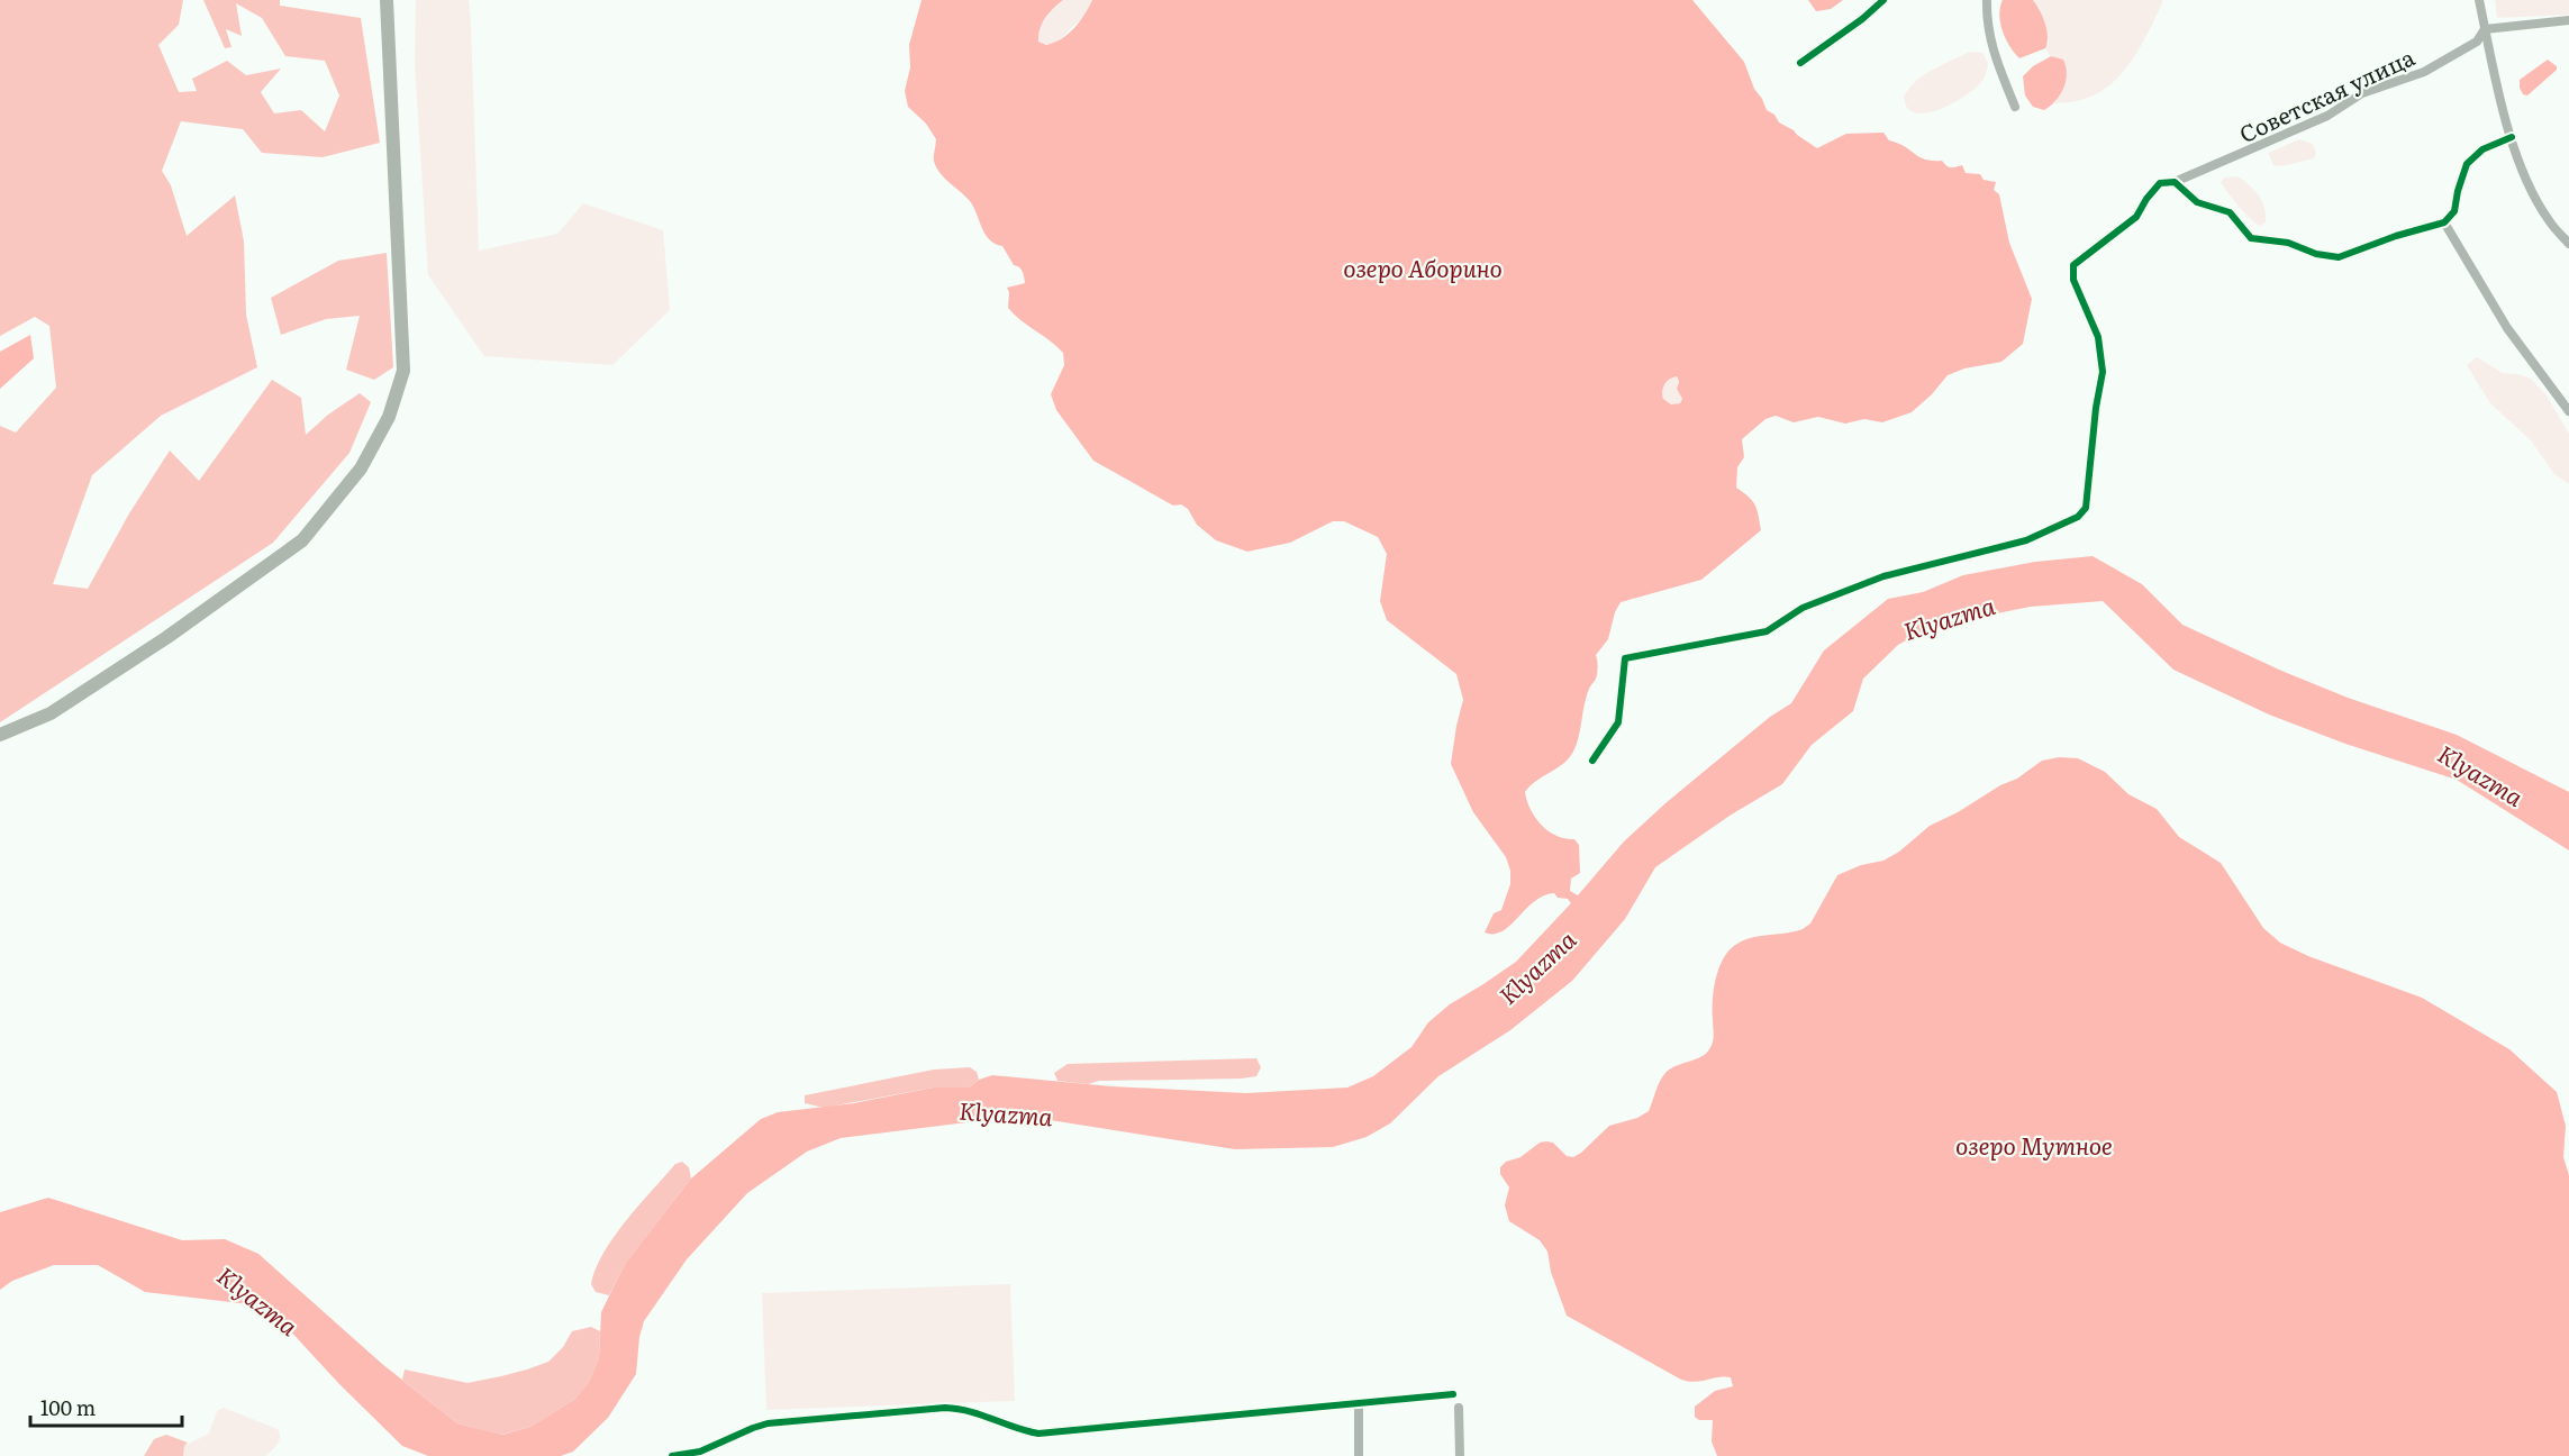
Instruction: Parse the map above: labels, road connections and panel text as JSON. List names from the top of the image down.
{
  "streets": {
    "street": ["Советская улица"]
  },
  "water": ["озеро Аборино", "Klyazma", "озеро Мутное"],
  "scale_bar": "100 m"
}
